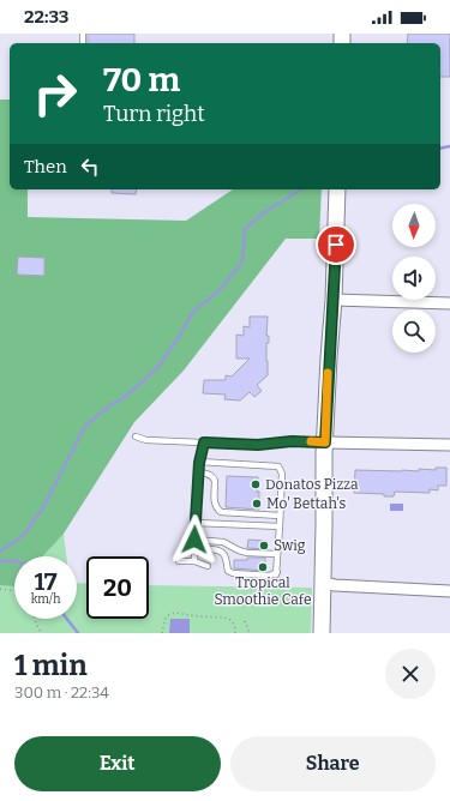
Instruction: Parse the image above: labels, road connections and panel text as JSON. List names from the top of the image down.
{
  "places": [
    "Donatos Pizza",
    "Mo' Bettah's",
    "Swig",
    "Tropical Smoothie Cafe"
  ],
  "north": "bottom",
  "page": {
    "status": "22:33",
    "turn": ["70 m", "Turn right"],
    "then": "Then",
    "speed": "17 km/h",
    "limit": "20",
    "heading": ["1 min", "300 m · 22:34"],
    "buttons": ["Exit", "Share"]
  }
}
